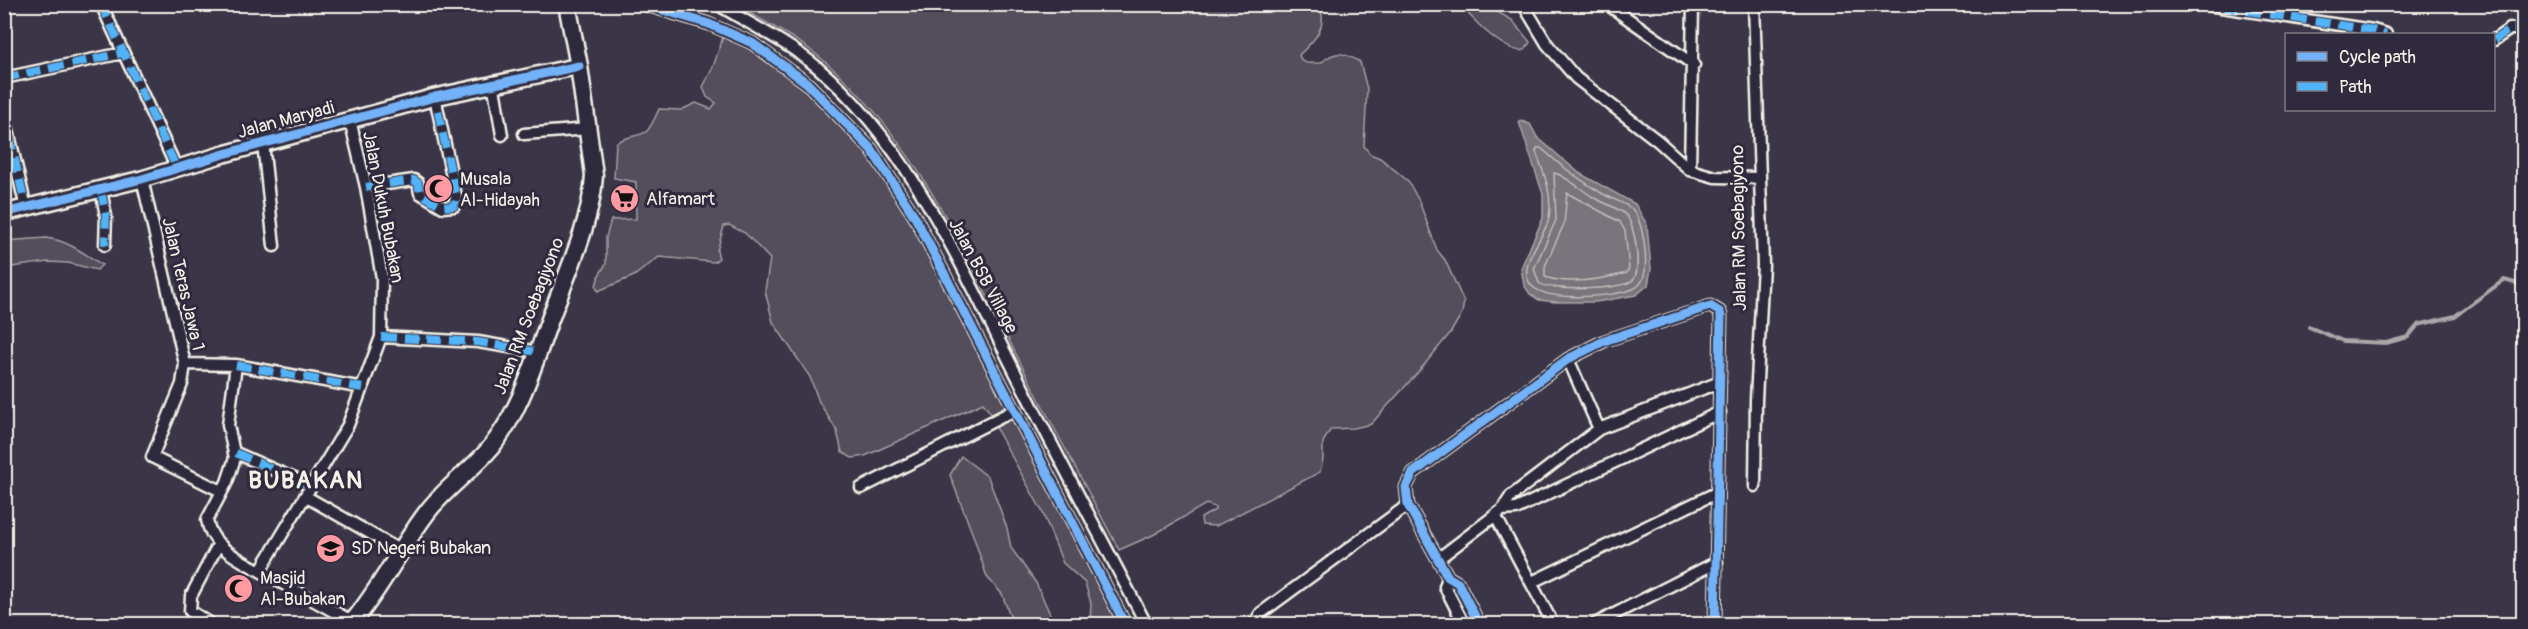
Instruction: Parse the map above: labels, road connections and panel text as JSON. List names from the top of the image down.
{
  "streets": {
    "main road": ["Jalan RM Soebagiyono"],
    "street": [
      "Jalan Maryadi",
      "Jalan Dukuh Bubakan",
      "Jalan BSB Village",
      "Jalan Teras Jawa 1"
    ]
  },
  "crossings": [
    ["Jalan Maryadi", "Jalan Dukuh Bubakan"],
    ["Jalan Maryadi", "Jalan RM Soebagiyono"],
    ["Jalan Maryadi", "Jalan Teras Jawa 1"]
  ],
  "districts": ["BUBAKAN"],
  "places": {
    "mosque": ["Musala Al-Hidayah", "Masjid Al-Bubakan"],
    "supermarket": ["Alfamart"],
    "school or university": ["SD Negeri Bubakan"]
  },
  "legend": ["Cycle path", "Path"]
}
